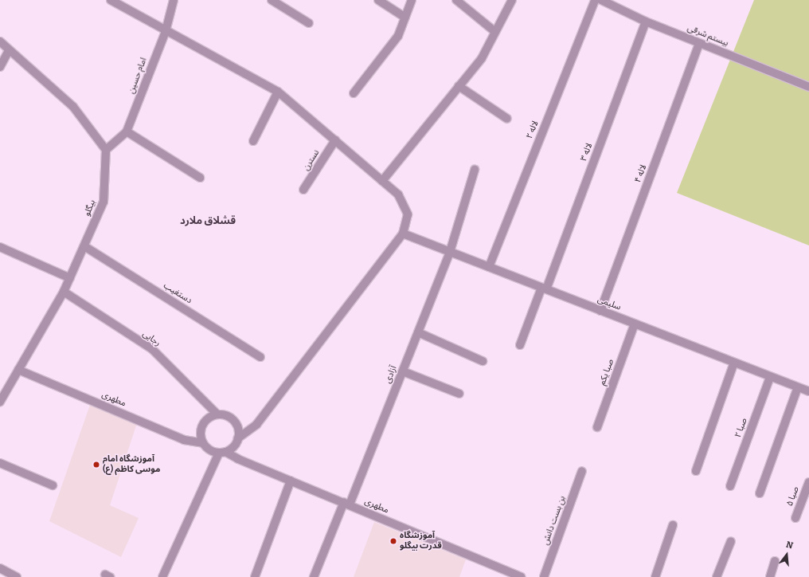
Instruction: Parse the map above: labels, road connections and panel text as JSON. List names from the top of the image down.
{
  "streets": {
    "street": [
      "بیستم شرقی",
      "امام حسین",
      "لاله ۲",
      "لاله ۳",
      "نسترن",
      "لاله ۴",
      "بیگلو",
      "دستغیب",
      "سلیمی",
      "رجایی",
      "صبا یکم",
      "آزادی",
      "مطهری",
      "صبا ۲",
      "صبا ۵",
      "بن بست دانش"
    ]
  },
  "crossings": [
    ["بیستم شرقی", "لاله ۳"],
    ["بیستم شرقی", "لاله ۴"],
    ["امام حسین", "بیگلو"],
    ["لاله ۲", "سلیمی"],
    ["لاله ۳", "سلیمی"],
    ["لاله ۴", "سلیمی"],
    ["بیگلو", "دستغیب"],
    ["بیگلو", "رجایی"],
    ["بیگلو", "مطهری"],
    ["سلیمی", "صبا یکم"],
    ["سلیمی", "آزادی"],
    ["سلیمی", "صبا ۲"],
    ["رجایی", "مطهری"],
    ["آزادی", "مطهری"]
  ],
  "districts": ["قشلاق ملارد"],
  "places": ["آموزشگاه امام موسی کاظم (ع)", "آموزشگاه قدرت بیگلو"],
  "north": "top"
}
